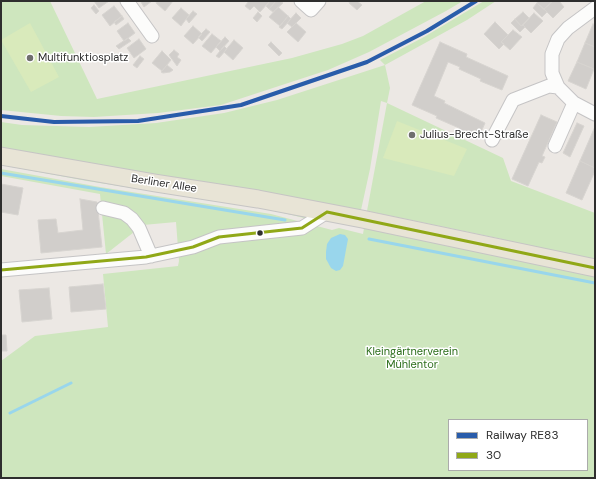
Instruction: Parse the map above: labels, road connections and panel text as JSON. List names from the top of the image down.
{
  "streets": {
    "main road": ["Berliner Allee"]
  },
  "parks": ["Kleingärtnerverein Mühlentor"],
  "places": ["Multifunktiosplatz", "Julius-Brecht-Straße"],
  "lines": ["rail line RE83", "transit line 30"],
  "legend": ["Railway RE83", "30"]
}
